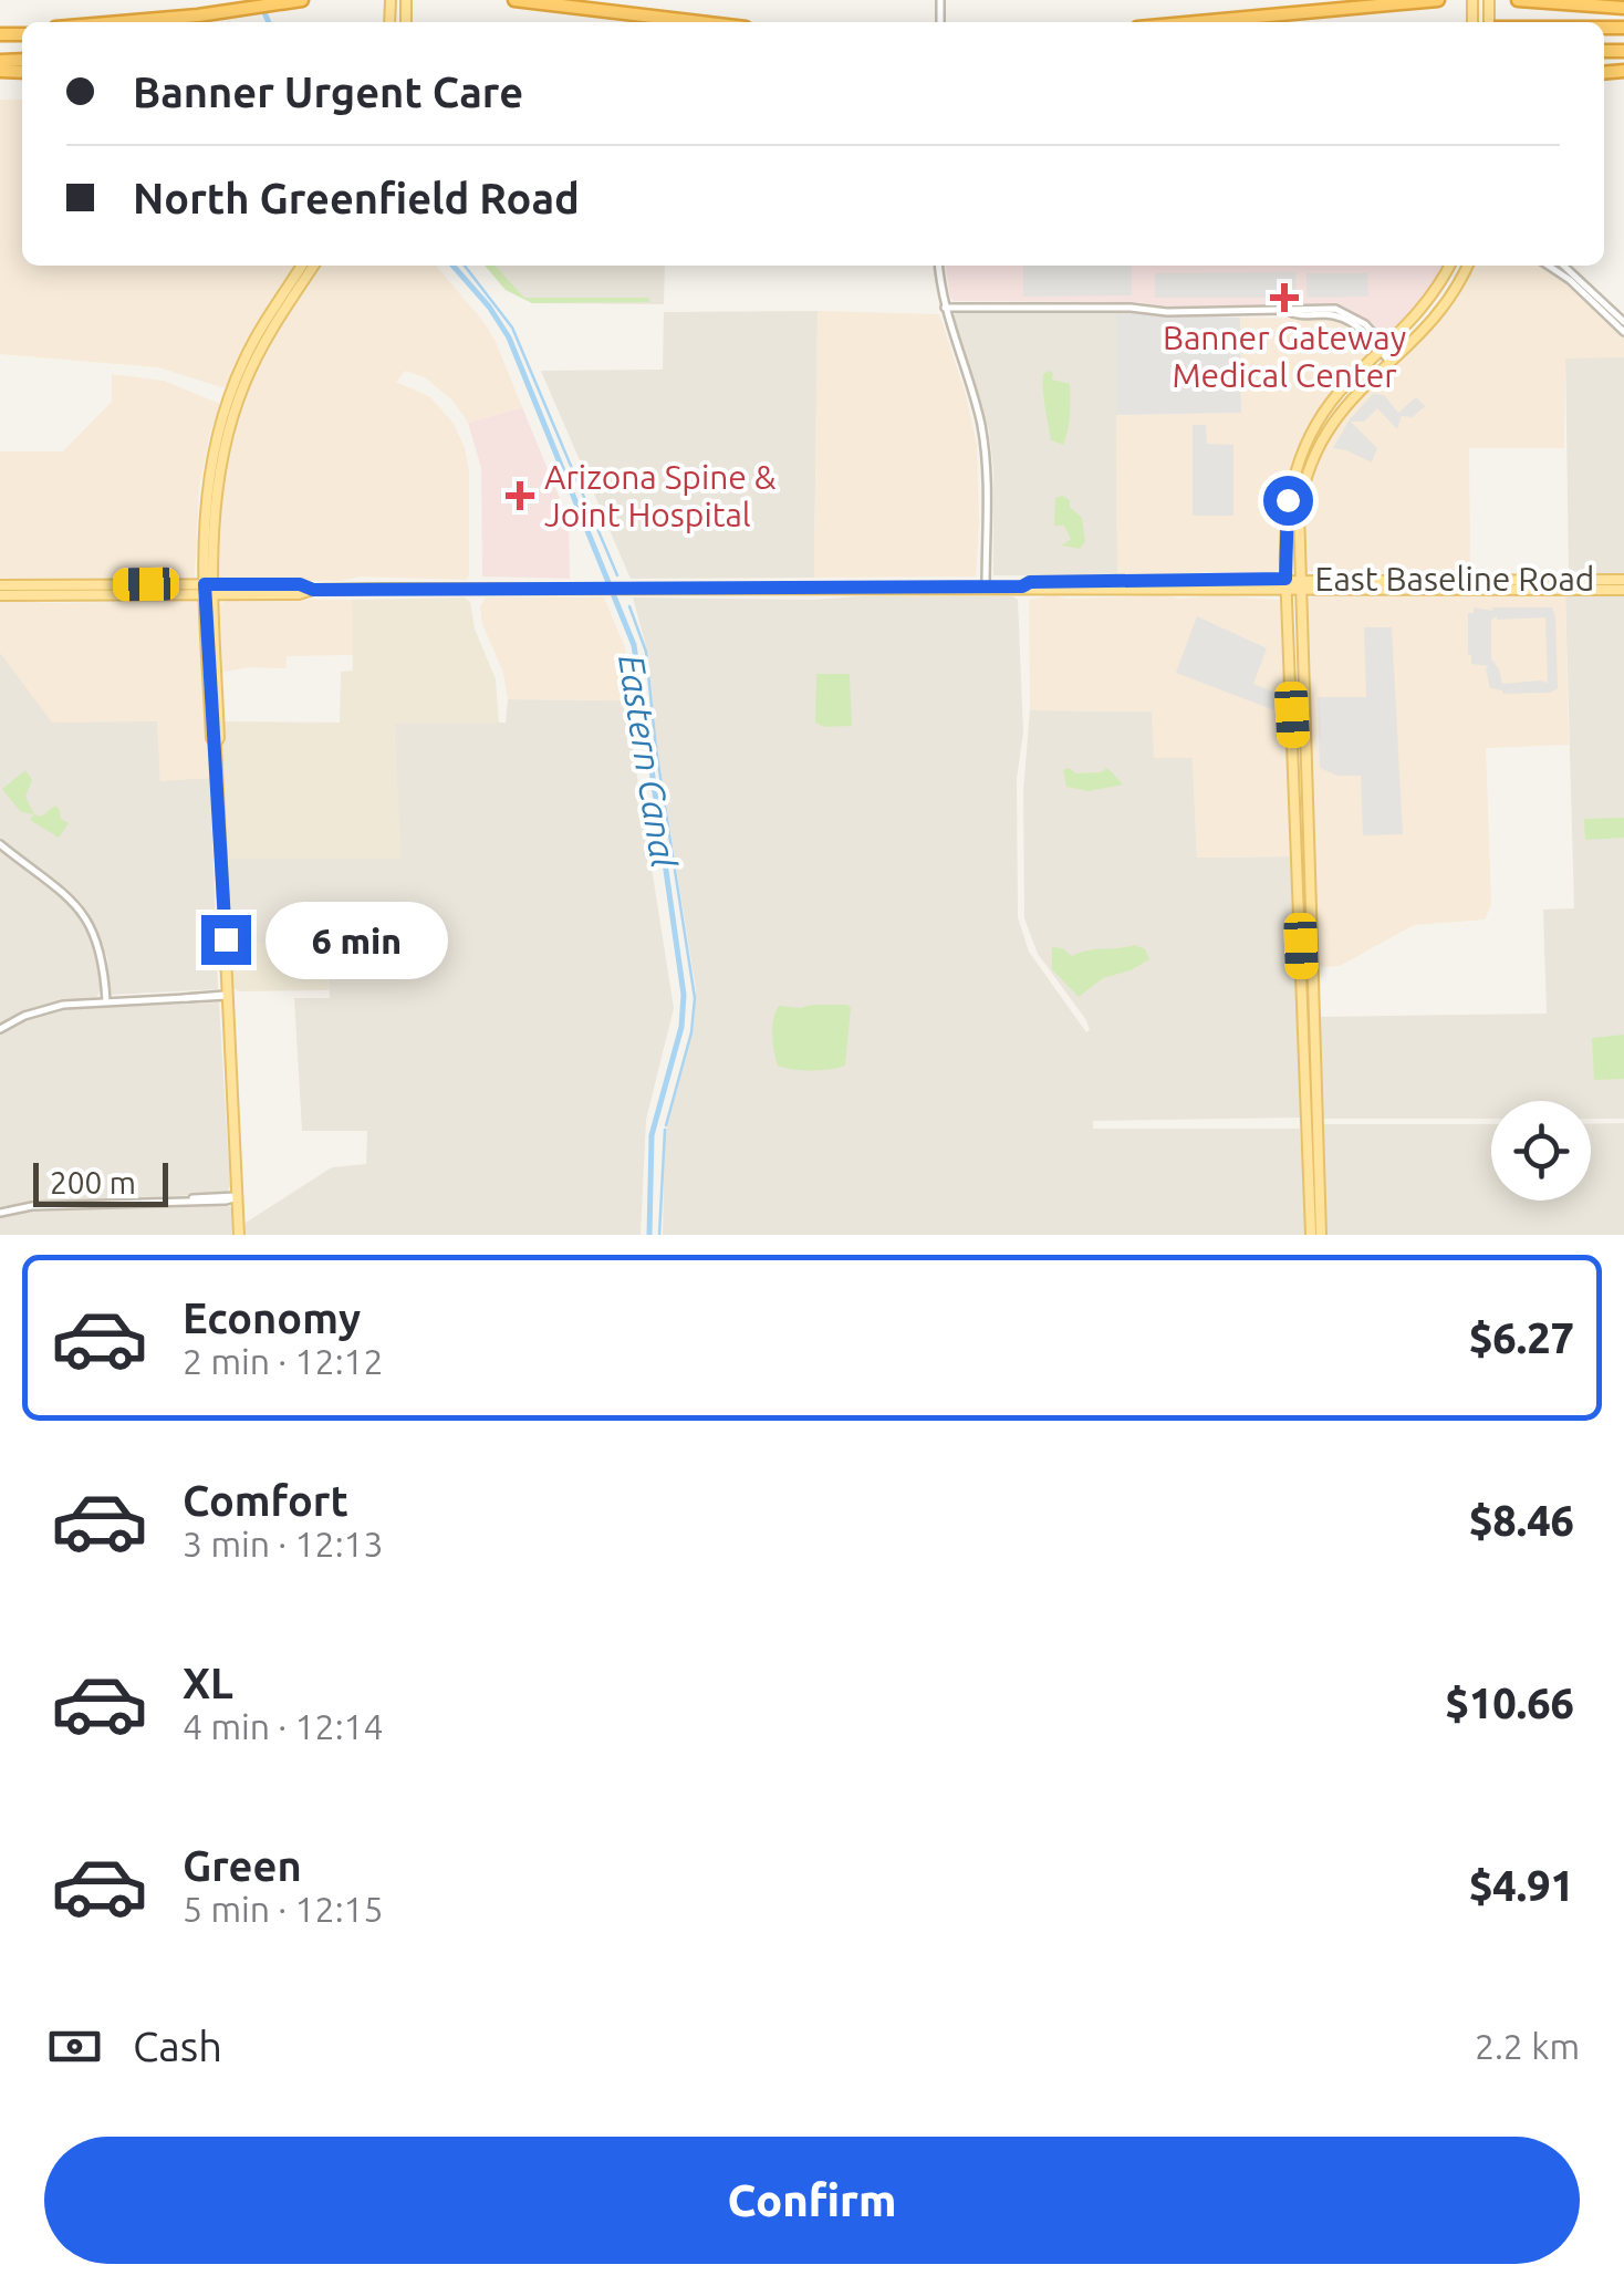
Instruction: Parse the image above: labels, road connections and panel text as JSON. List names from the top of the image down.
{
  "streets": {
    "main road": ["East Baseline Road"]
  },
  "water": ["Eastern Canal"],
  "places": {
    "health": ["Banner Gateway Medical Center", "Arizona Spine & Joint Hospital"]
  },
  "scale_bar": "200 m",
  "page": {
    "banner": ["Banner Urgent Care", "North Greenfield Road"],
    "bubble": "6 min",
    "scale": "200 m",
    "list": [
      {
        "name": "Economy",
        "note": "2 min · 12:12",
        "value": "$6.27"
      },
      {
        "name": "Comfort",
        "note": "3 min · 12:13",
        "value": "$8.46"
      },
      {
        "name": "XL",
        "note": "4 min · 12:14",
        "value": "$10.66"
      },
      {
        "name": "Green",
        "note": "5 min · 12:15",
        "value": "$4.91"
      }
    ],
    "pay": ["Cash", "2.2 km"],
    "buttons": "Confirm"
  }
}
